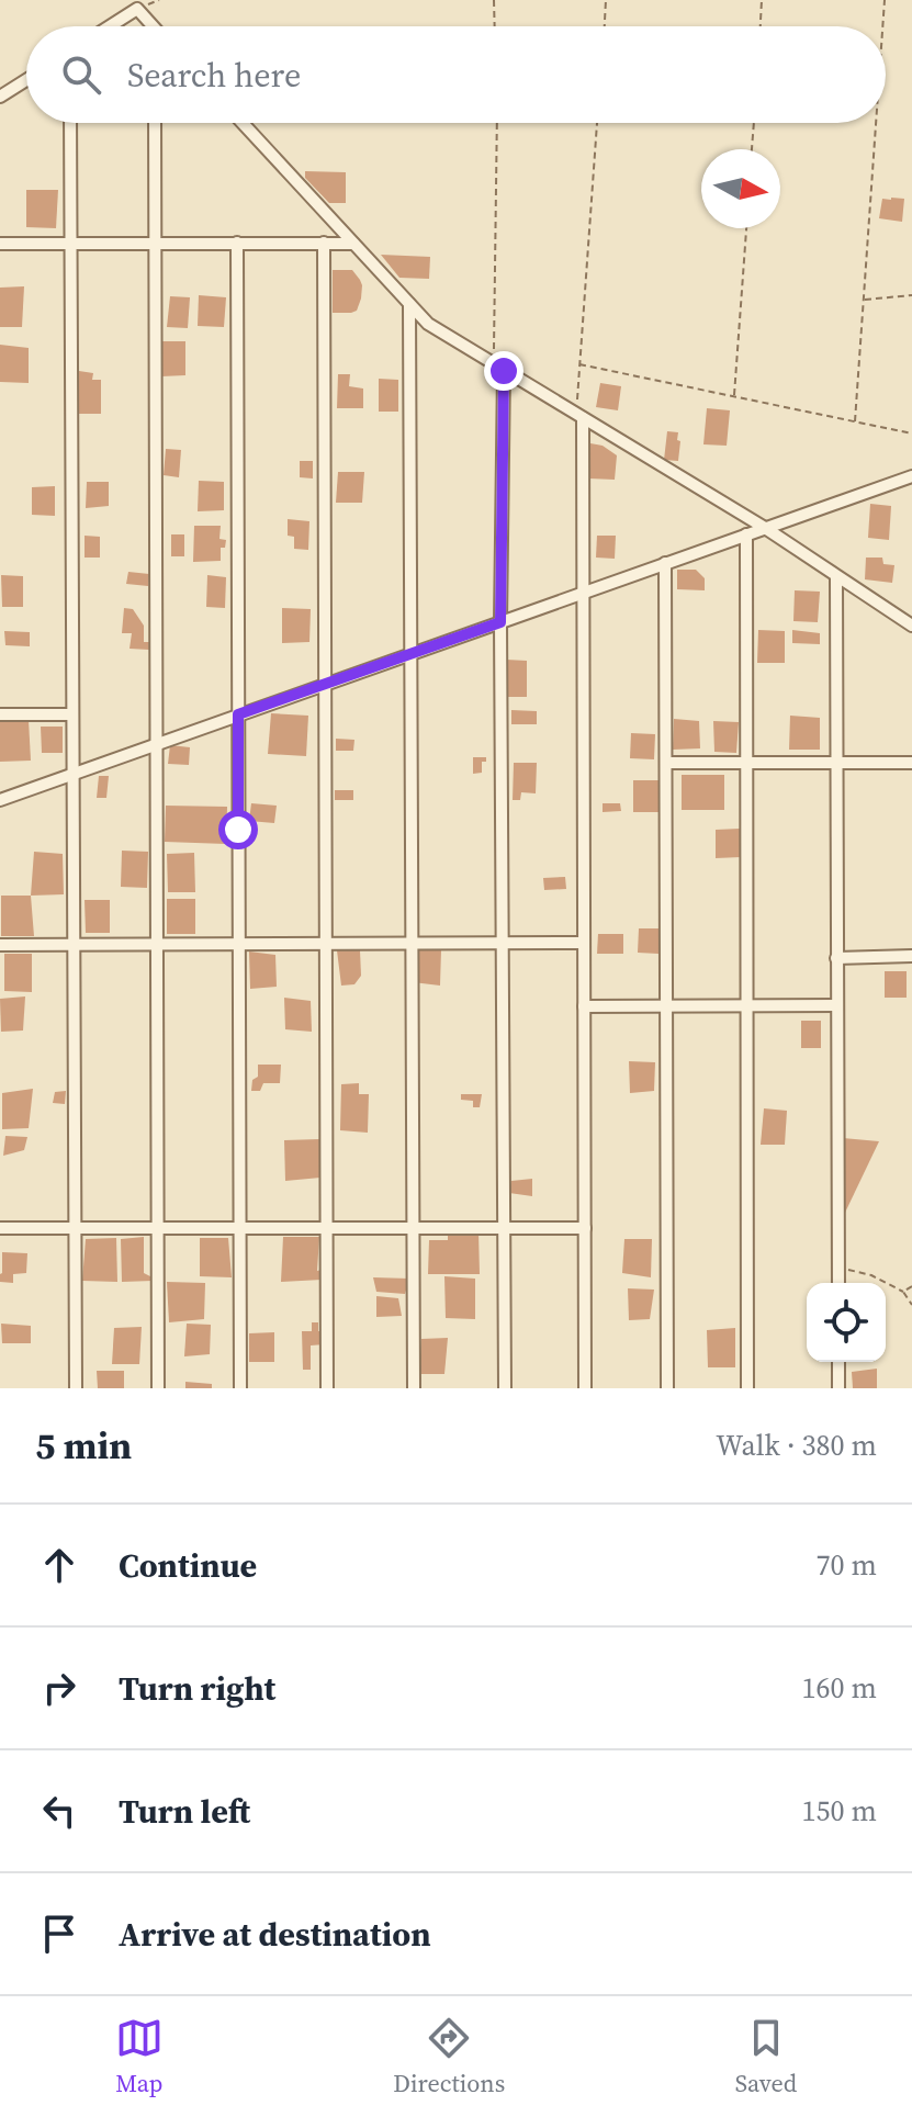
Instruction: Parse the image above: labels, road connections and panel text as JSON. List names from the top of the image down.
{
  "north": "right",
  "page": {
    "search": "Search here",
    "heading": ["5 min", "Walk · 380 m"],
    "list": [
      ["Continue", "70 m"],
      ["Turn right", "160 m"],
      ["Turn left", "150 m"],
      "Arrive at destination"
    ],
    "nav": ["Map", "Directions", "Saved"]
  }
}
